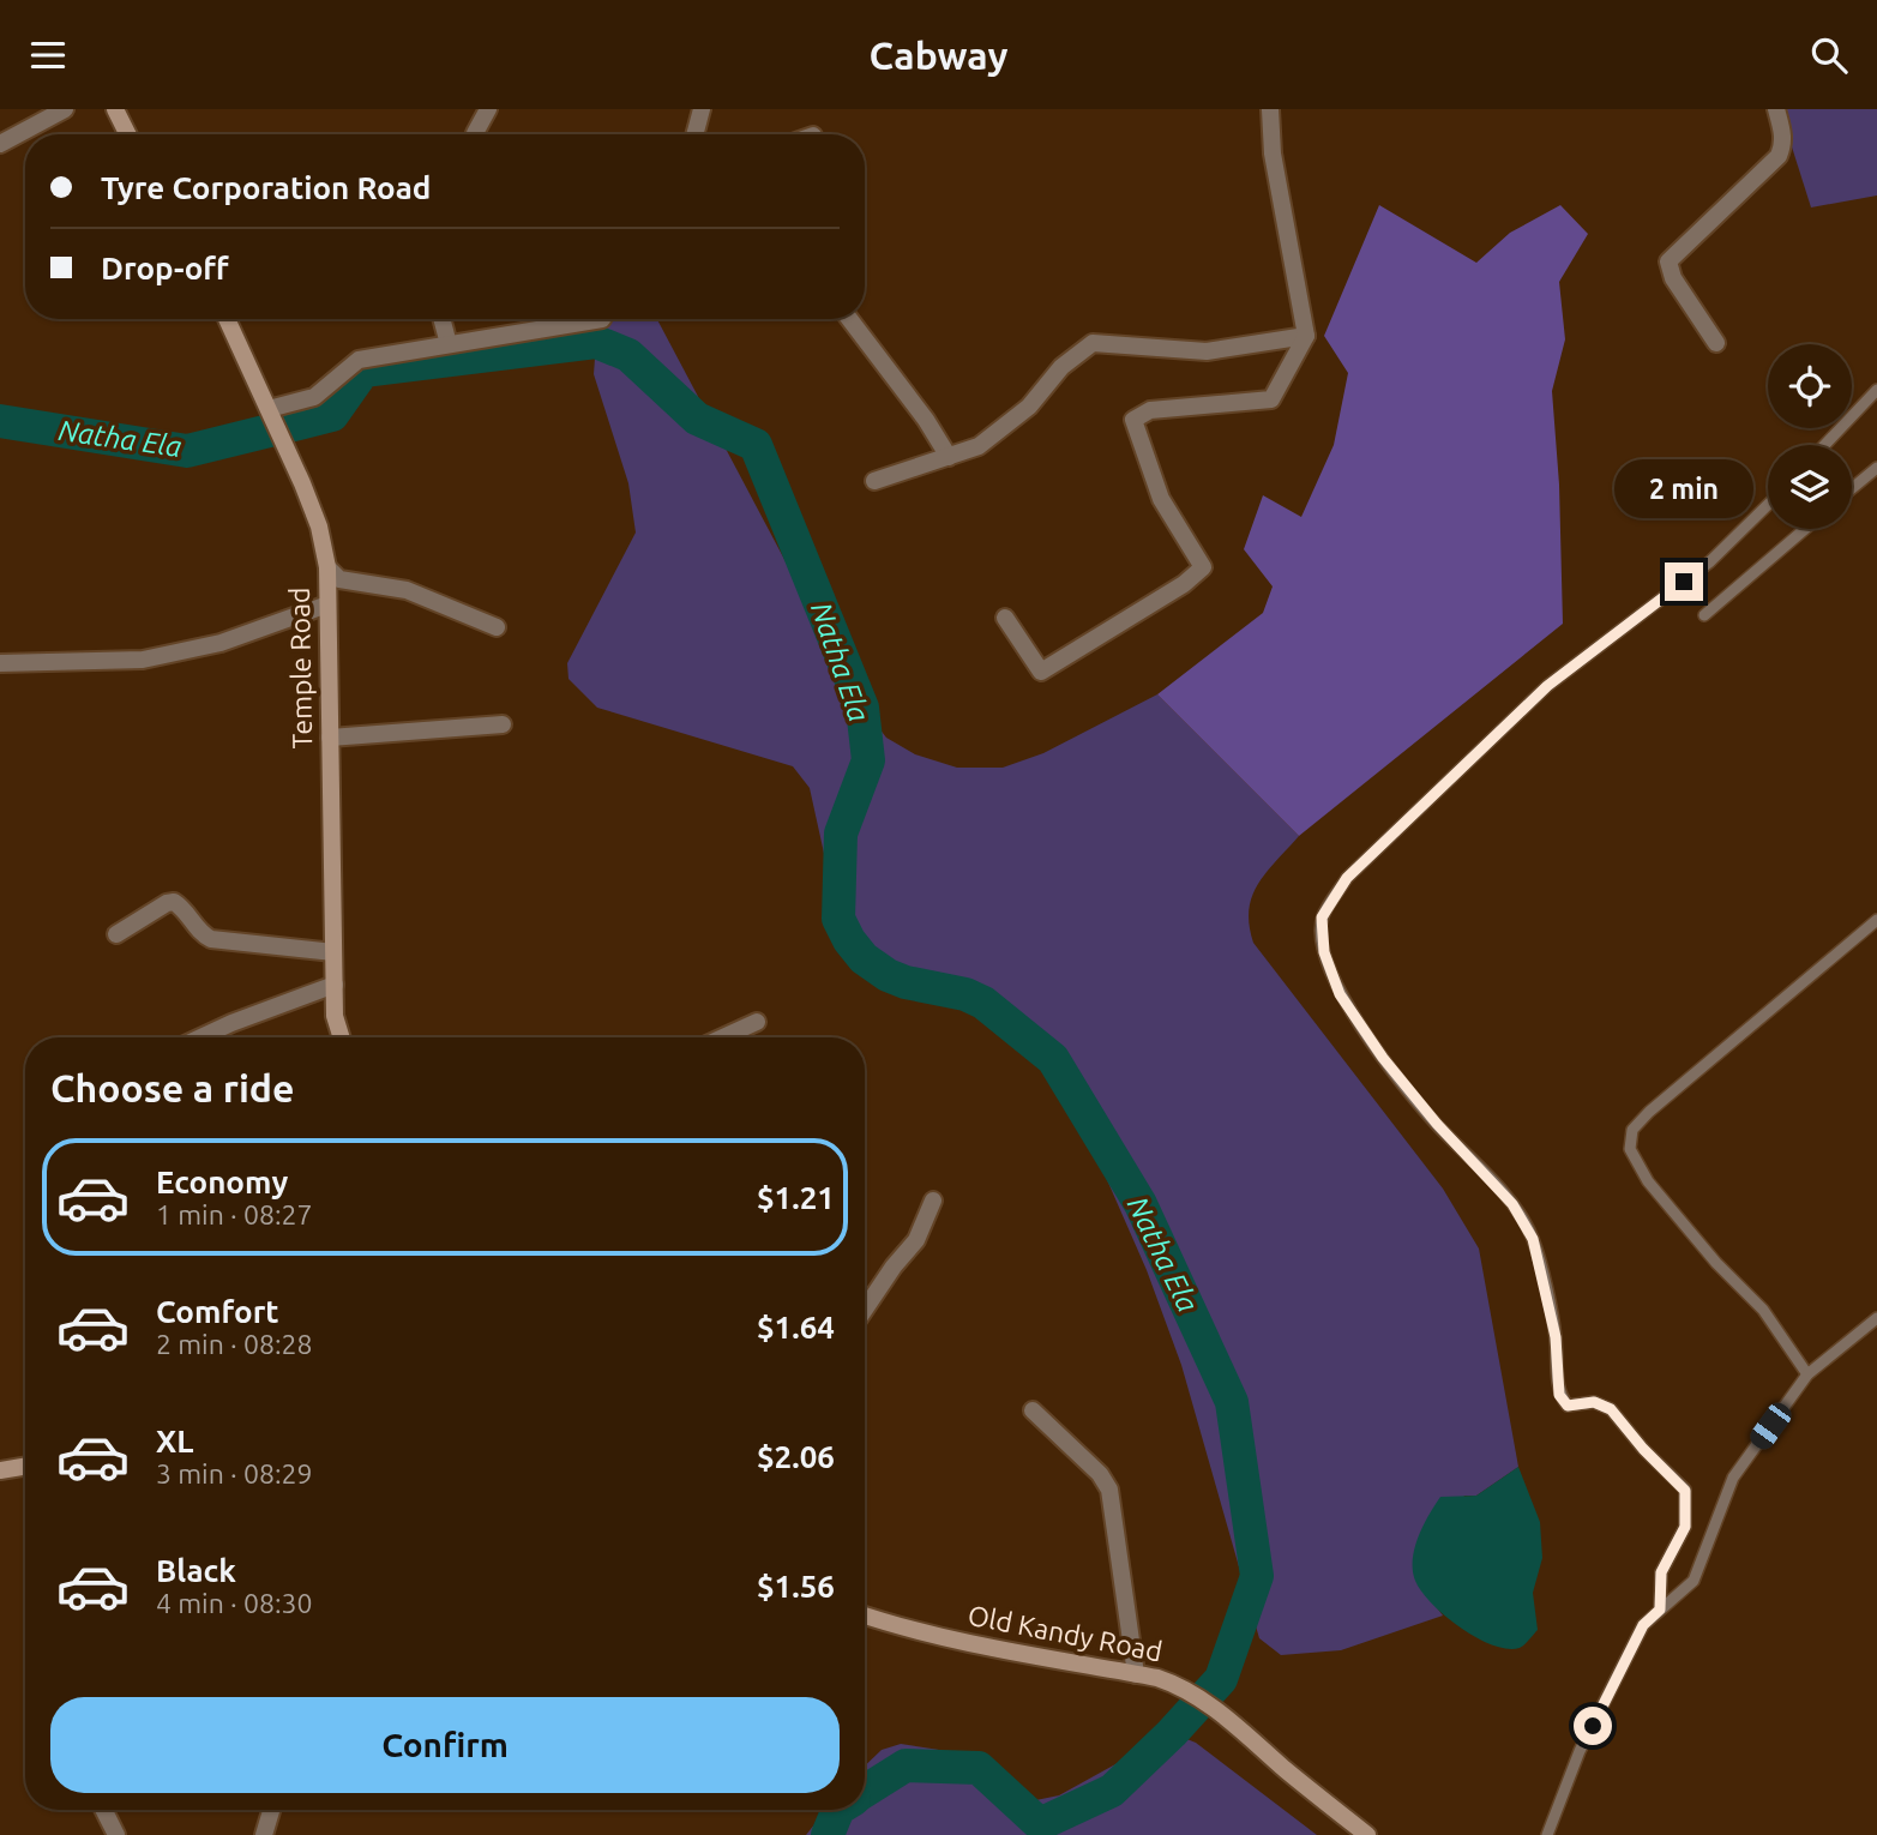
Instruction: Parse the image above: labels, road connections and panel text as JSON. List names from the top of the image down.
{
  "streets": {
    "street": ["Temple Road", "Old Kandy Road"]
  },
  "water": ["Natha Ela"],
  "page": {
    "header": "Cabway",
    "banner": ["Tyre Corporation Road", "Drop-off"],
    "bubble": "2 min",
    "heading": "Choose a ride",
    "list": [
      {
        "name": "Economy",
        "note": "1 min · 08:27",
        "value": "$1.21"
      },
      {
        "name": "Comfort",
        "note": "2 min · 08:28",
        "value": "$1.64"
      },
      {
        "name": "XL",
        "note": "3 min · 08:29",
        "value": "$2.06"
      },
      {
        "name": "Black",
        "note": "4 min · 08:30",
        "value": "$1.56"
      }
    ],
    "buttons": "Confirm"
  }
}
